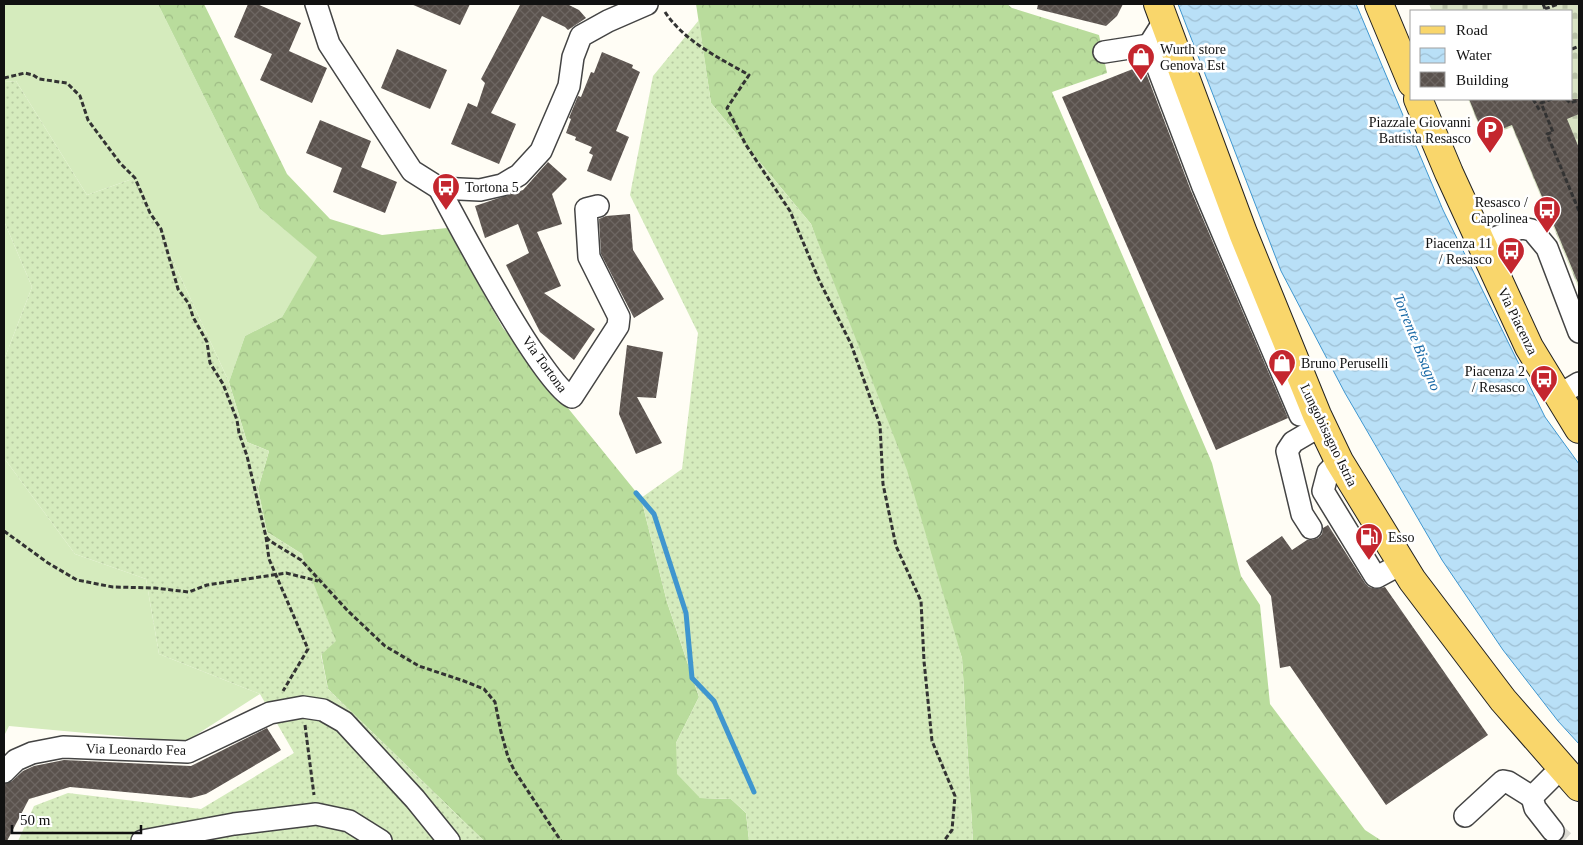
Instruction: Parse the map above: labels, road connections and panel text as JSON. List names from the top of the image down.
{
  "streets": {
    "main road": ["Via Piacenza", "Lungobisagno Istria"],
    "street": ["Via Tortona", "Via Leonardo Fea"]
  },
  "water": ["Torrente Bisagno"],
  "places": {
    "shop": ["Wurth store Genova Est", "Bruno Peruselli"],
    "parking": ["Piazzale Giovanni Battista Resasco"],
    "bus stop": [
      "Tortona 5",
      "Resasco / Capolinea",
      "Piacenza 11 / Resasco",
      "Piacenza 2 / Resasco"
    ],
    "fuel station": ["Esso"]
  },
  "legend": ["Road", "Water", "Building"],
  "scale_bar": "50 m"
}
